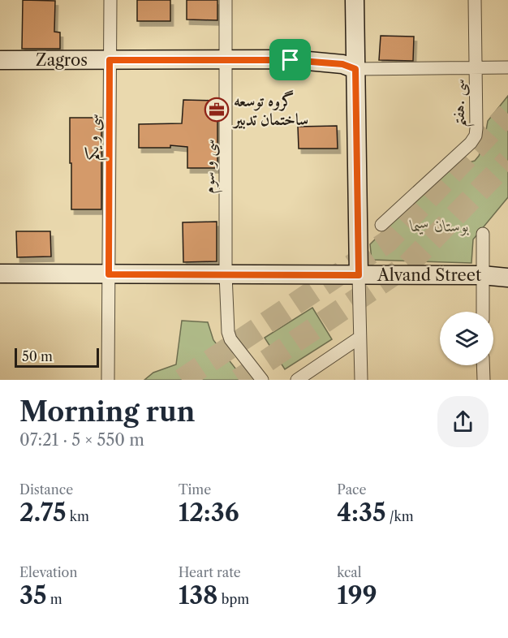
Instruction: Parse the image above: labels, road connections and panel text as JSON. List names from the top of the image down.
{
  "streets": {
    "street": [
      "Zagros",
      "سی .هفتم",
      "سی و یکم",
      "سی و سوم",
      "Alvand Street"
    ]
  },
  "crossings": [
    ["Zagros", "سی و یکم"],
    ["Zagros", "سی و سوم"],
    ["سی و یکم", "Alvand Street"],
    ["سی و سوم", "Alvand Street"]
  ],
  "parks": ["بوستان سیما"],
  "places": {
    "office": ["گروه توسعه ساختمان تدبیر"]
  },
  "scale_bar": "50 m",
  "page": {
    "scale": "50 m",
    "heading": ["Morning run", "07:21 · 5 × 550 m"],
    "stats": [
      ["Distance", "2.75 km"],
      ["Time", "12:36"],
      ["Pace", "4:35 /km"],
      ["Elevation", "35 m"],
      ["Heart rate", "138 bpm"],
      ["kcal", "199"]
    ]
  }
}
